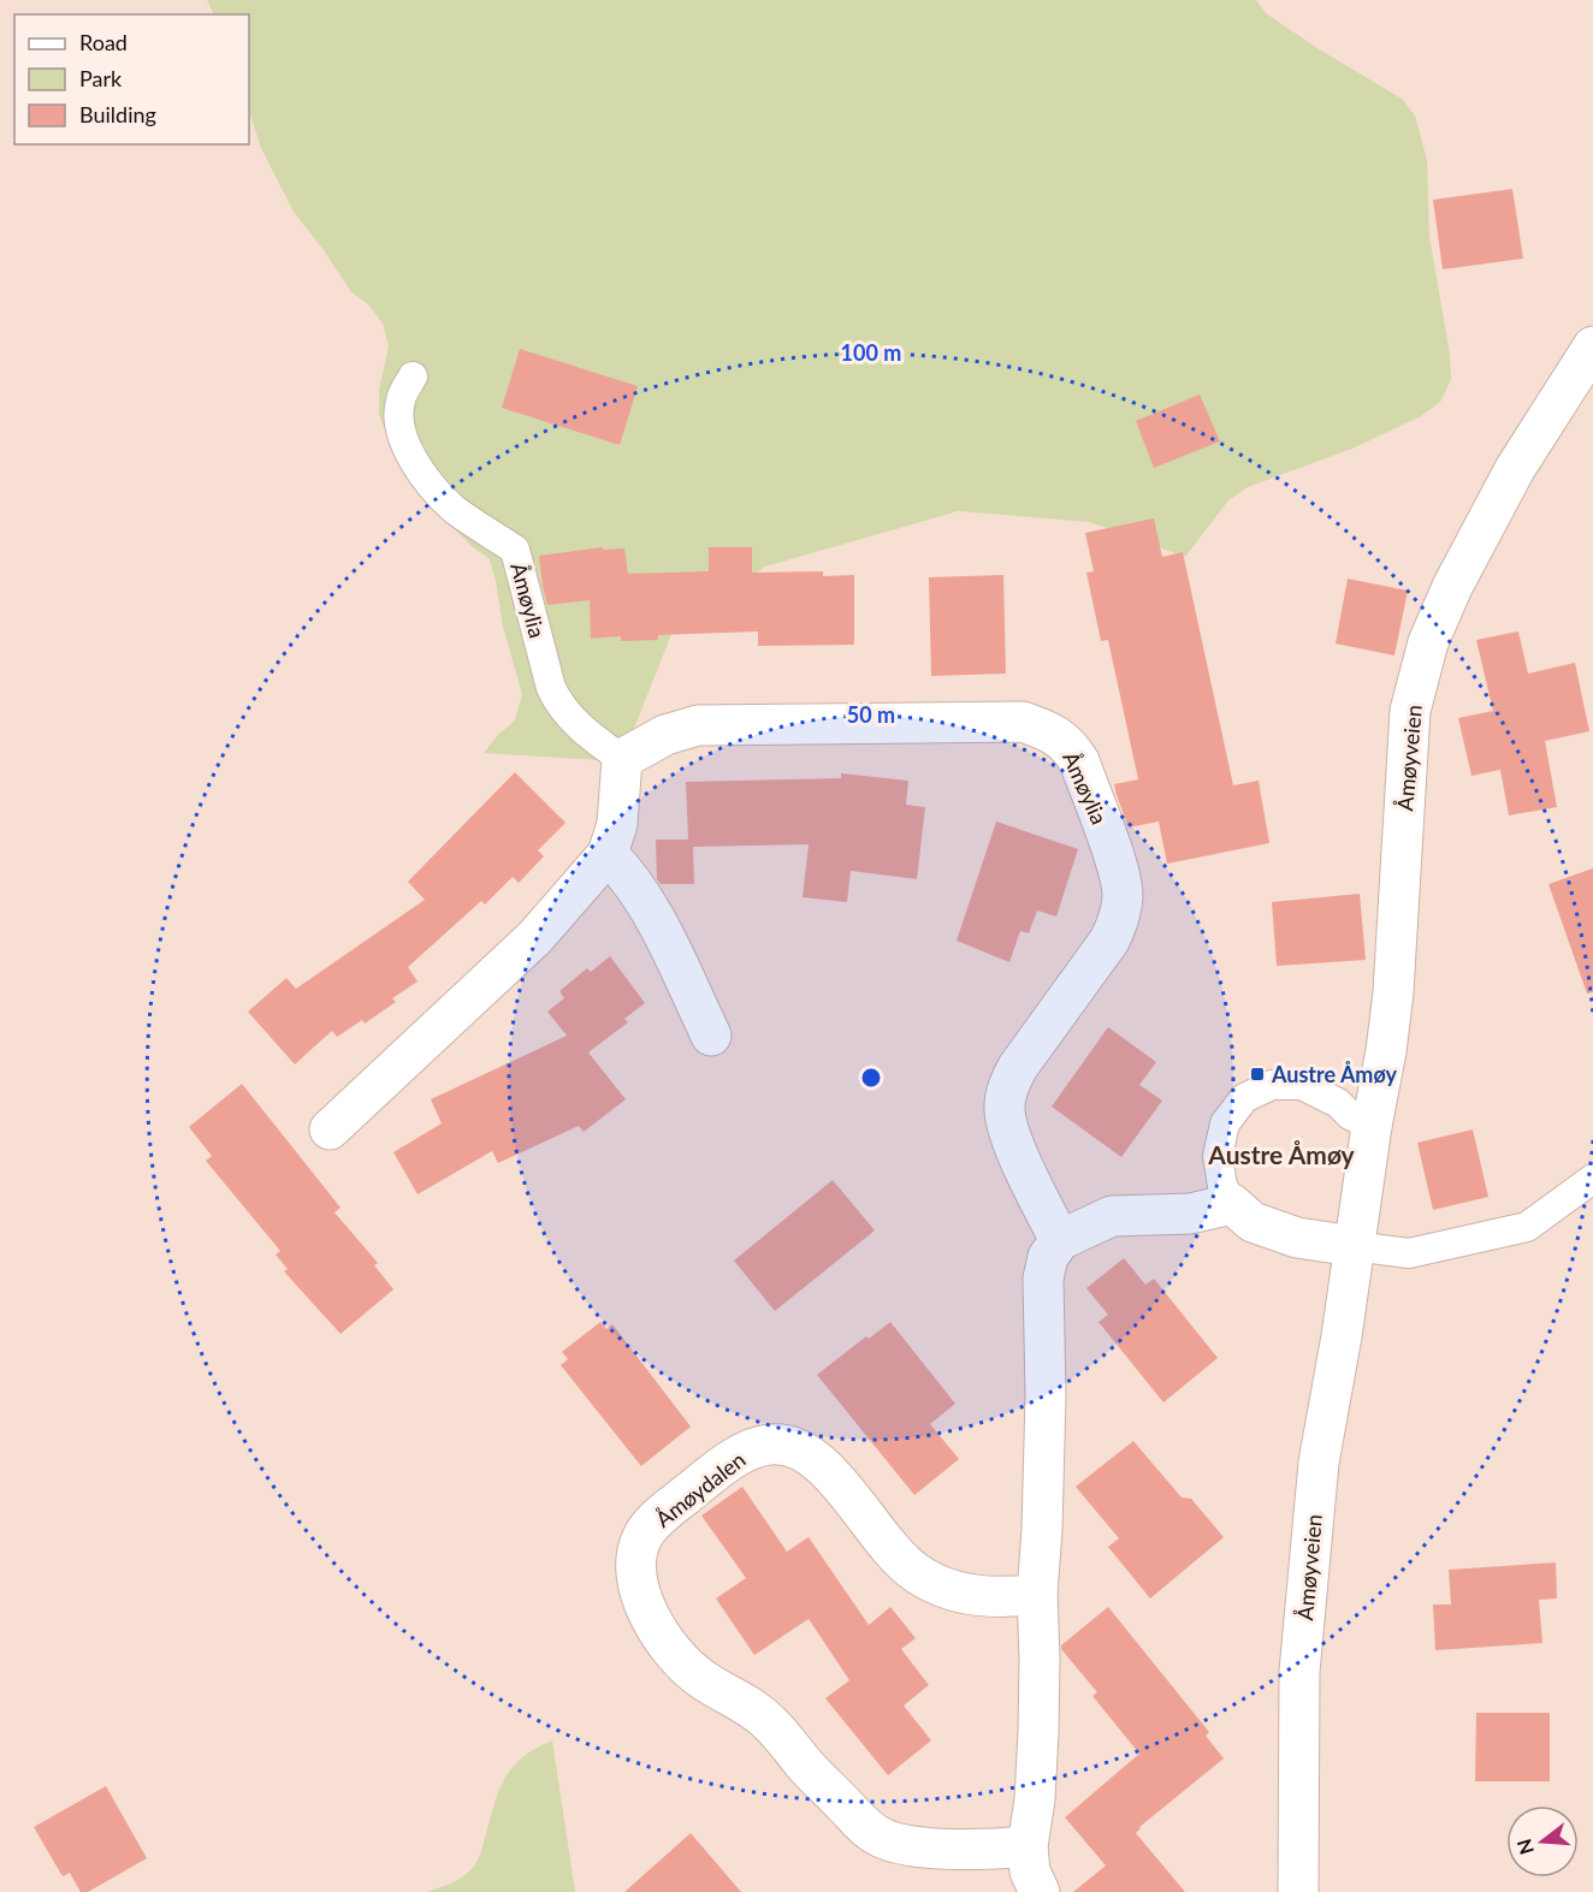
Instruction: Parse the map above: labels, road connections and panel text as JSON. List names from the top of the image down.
{
  "streets": {
    "street": ["Åmøylia", "Åmøyveien", "Åmøydalen"]
  },
  "districts": ["Austre Åmøy"],
  "places": {
    "transit": ["Austre Åmøy"]
  },
  "legend": ["Road", "Park", "Building"],
  "north": "left",
  "rings": ["100 m", "50 m"]
}
